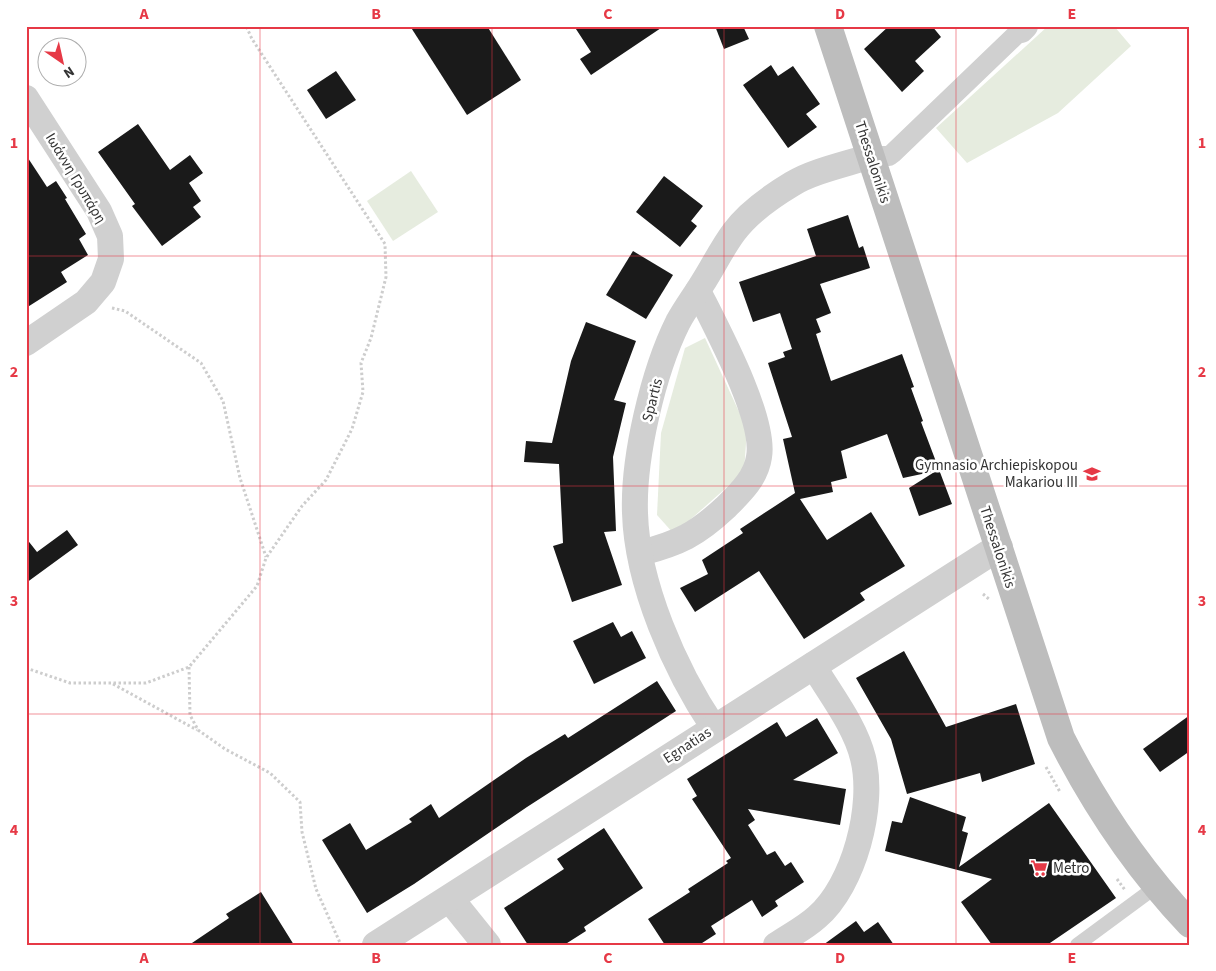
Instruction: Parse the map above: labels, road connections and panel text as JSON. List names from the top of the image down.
{
  "streets": {
    "main road": ["Thessalonikis"],
    "street": ["Ιωάννη Γρυπάρη", "Spartis", "Egnatias"]
  },
  "crossings": [
    ["Thessalonikis", "Spartis"],
    ["Thessalonikis", "Egnatias"],
    ["Spartis", "Egnatias"]
  ],
  "places": {
    "school or university": ["Gymnasio Archiepiskopou Makariou III"],
    "supermarket": ["Metro"]
  },
  "north": "bottom right",
  "grid": {
    "columns": [
      "A",
      "B",
      "C",
      "D",
      "E"
    ],
    "rows": [
      "1",
      "2",
      "3",
      "4"
    ]
  }
}
